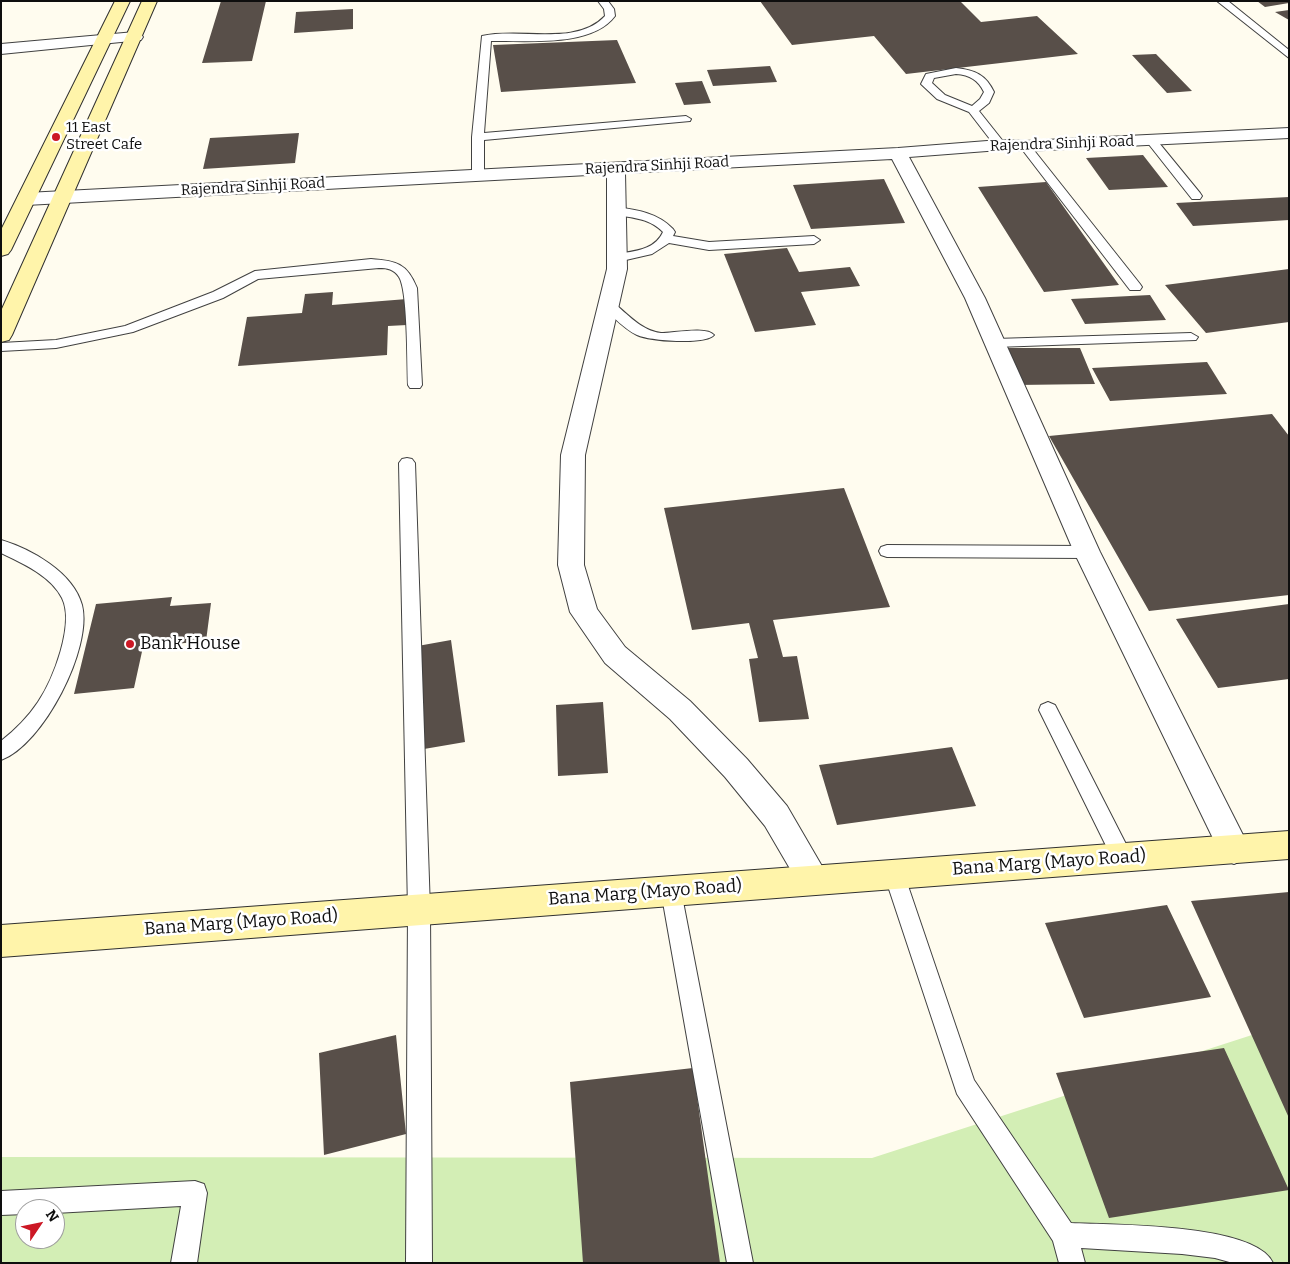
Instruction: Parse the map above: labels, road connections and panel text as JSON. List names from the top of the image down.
{
  "streets": {
    "main road": ["Bana Marg (Mayo Road)"],
    "street": ["Rajendra Sinhji Road"]
  },
  "places": ["11 East Street Cafe", "Bank House"],
  "north": "top right"
}
